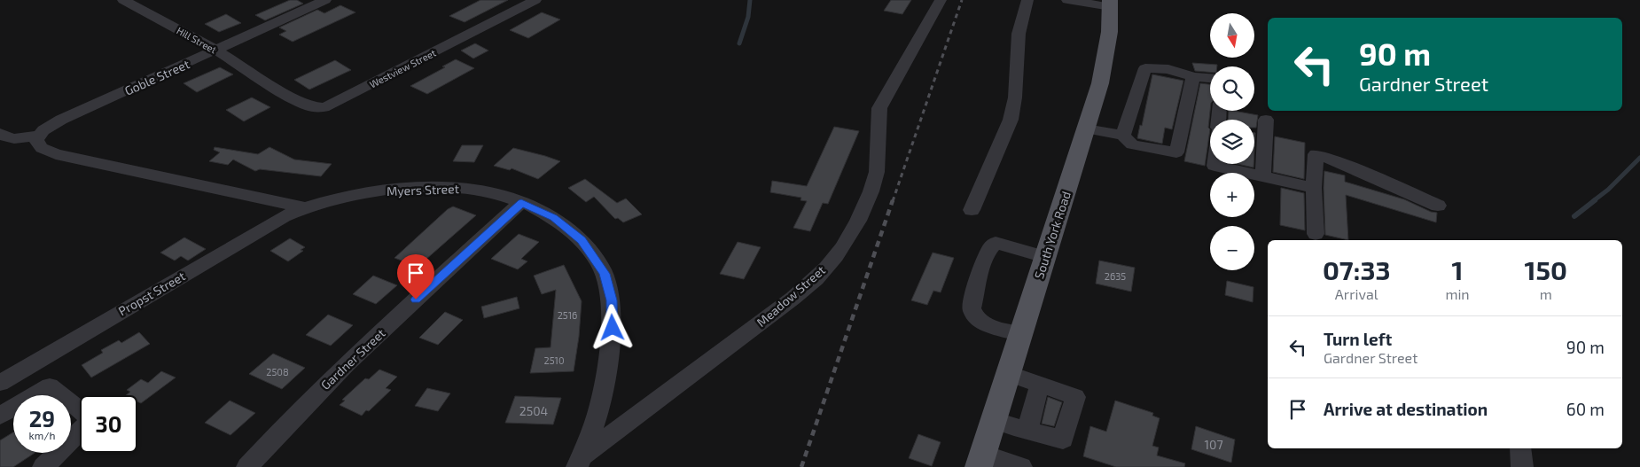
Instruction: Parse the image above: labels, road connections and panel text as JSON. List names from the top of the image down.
{
  "streets": {
    "main road": ["South York Road"],
    "street": [
      "Hill Street",
      "Westview Street",
      "Goble Street",
      "Myers Street",
      "Propst Street",
      "Meadow Street",
      "Gardner Street"
    ]
  },
  "crossings": [
    ["Hill Street", "Westview Street"],
    ["Hill Street", "Goble Street"],
    ["Myers Street", "Propst Street"],
    ["Myers Street", "Meadow Street"],
    ["Myers Street", "Gardner Street"]
  ],
  "house_numbers": [
    "2635",
    "2516",
    "2510",
    "2508",
    "2504",
    "107"
  ],
  "north": "bottom",
  "page": {
    "map_buttons": ["+", "−"],
    "turn": ["90 m", "Gardner Street"],
    "eta": [
      "07:33",
      "Arrival",
      "1",
      "min",
      "150",
      "m"
    ],
    "list": [
      {
        "name": "Turn left",
        "note": "Gardner Street",
        "value": "90 m"
      },
      {
        "name": "Arrive at destination",
        "value": "60 m"
      }
    ],
    "speed": "29 km/h",
    "limit": "30"
  }
}
